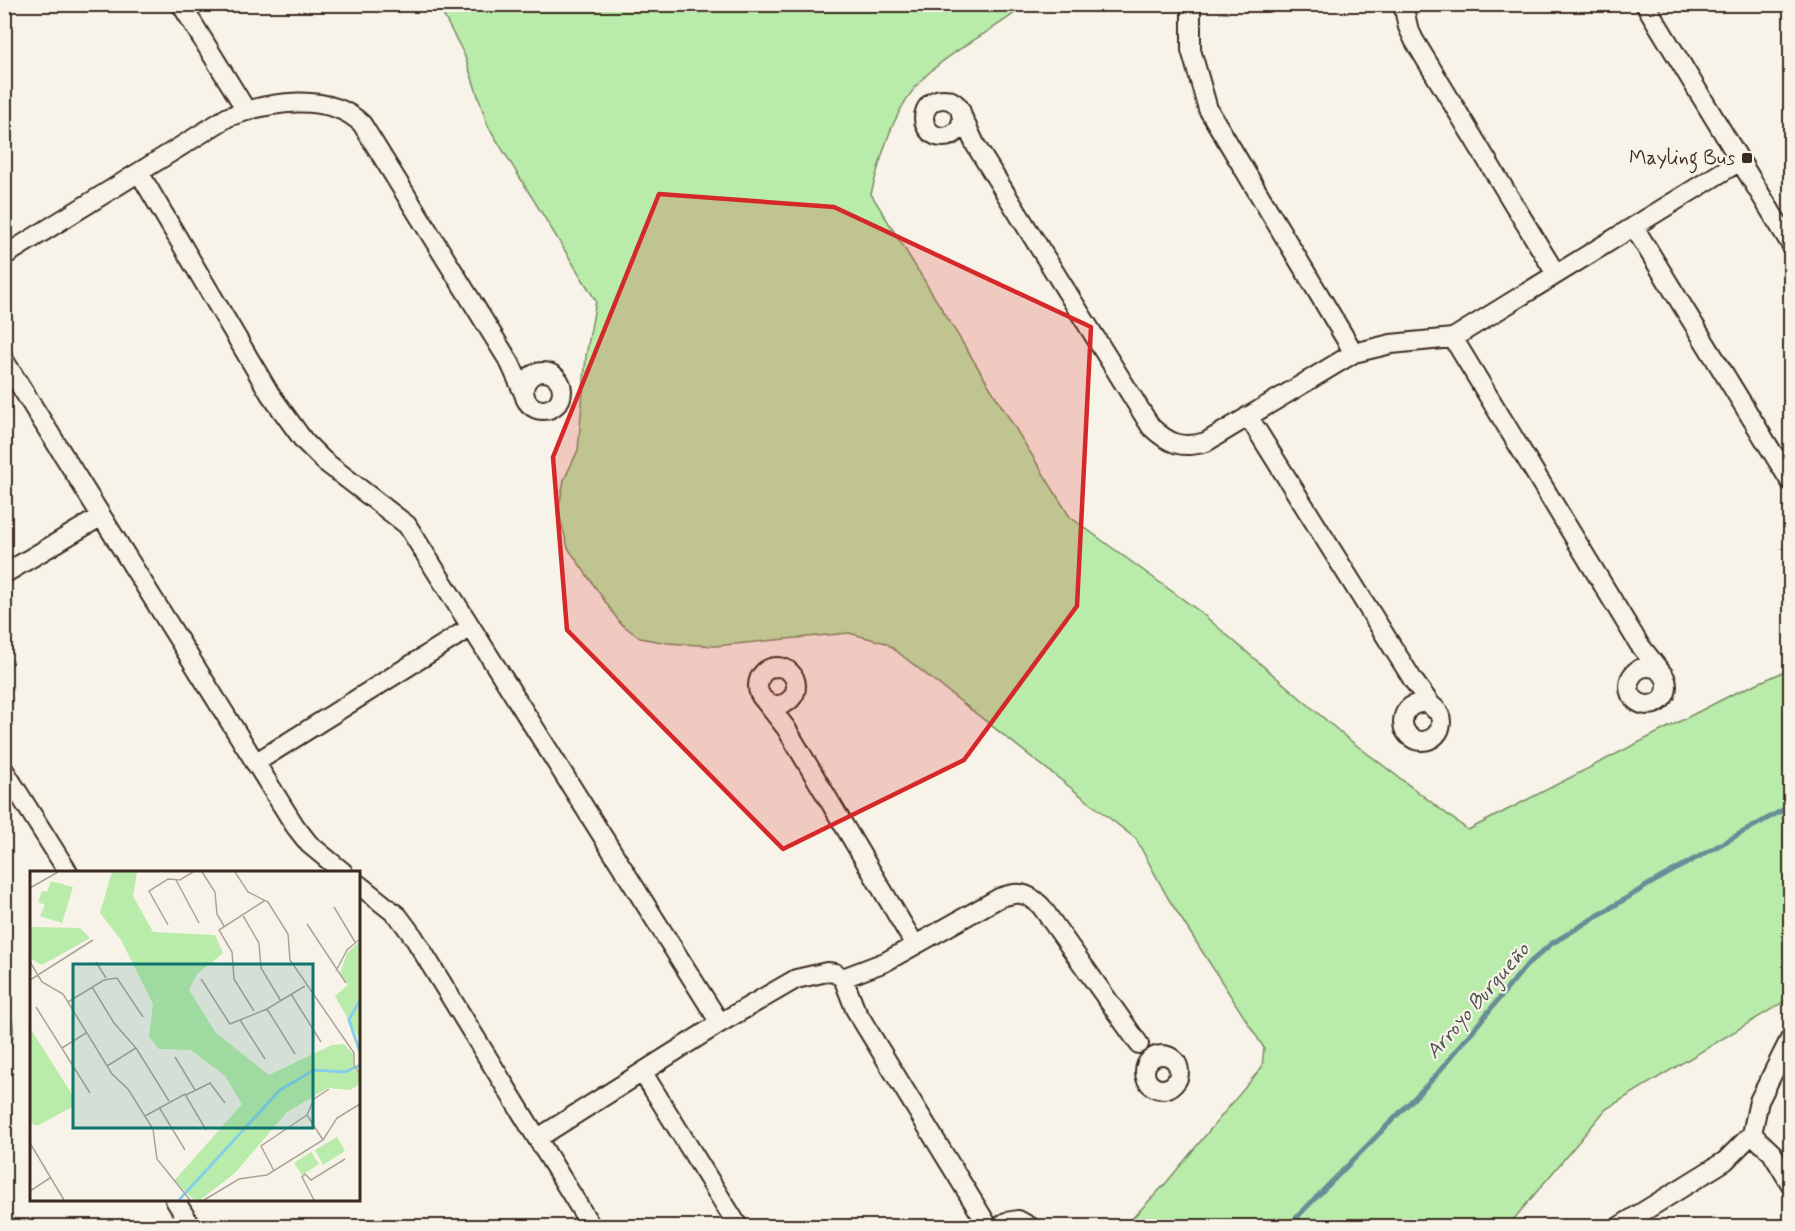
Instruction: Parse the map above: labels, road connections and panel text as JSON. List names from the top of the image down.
{
  "water": ["Arroyo Burgueño"],
  "places": {
    "transit": ["Mayling Bus"]
  }
}
